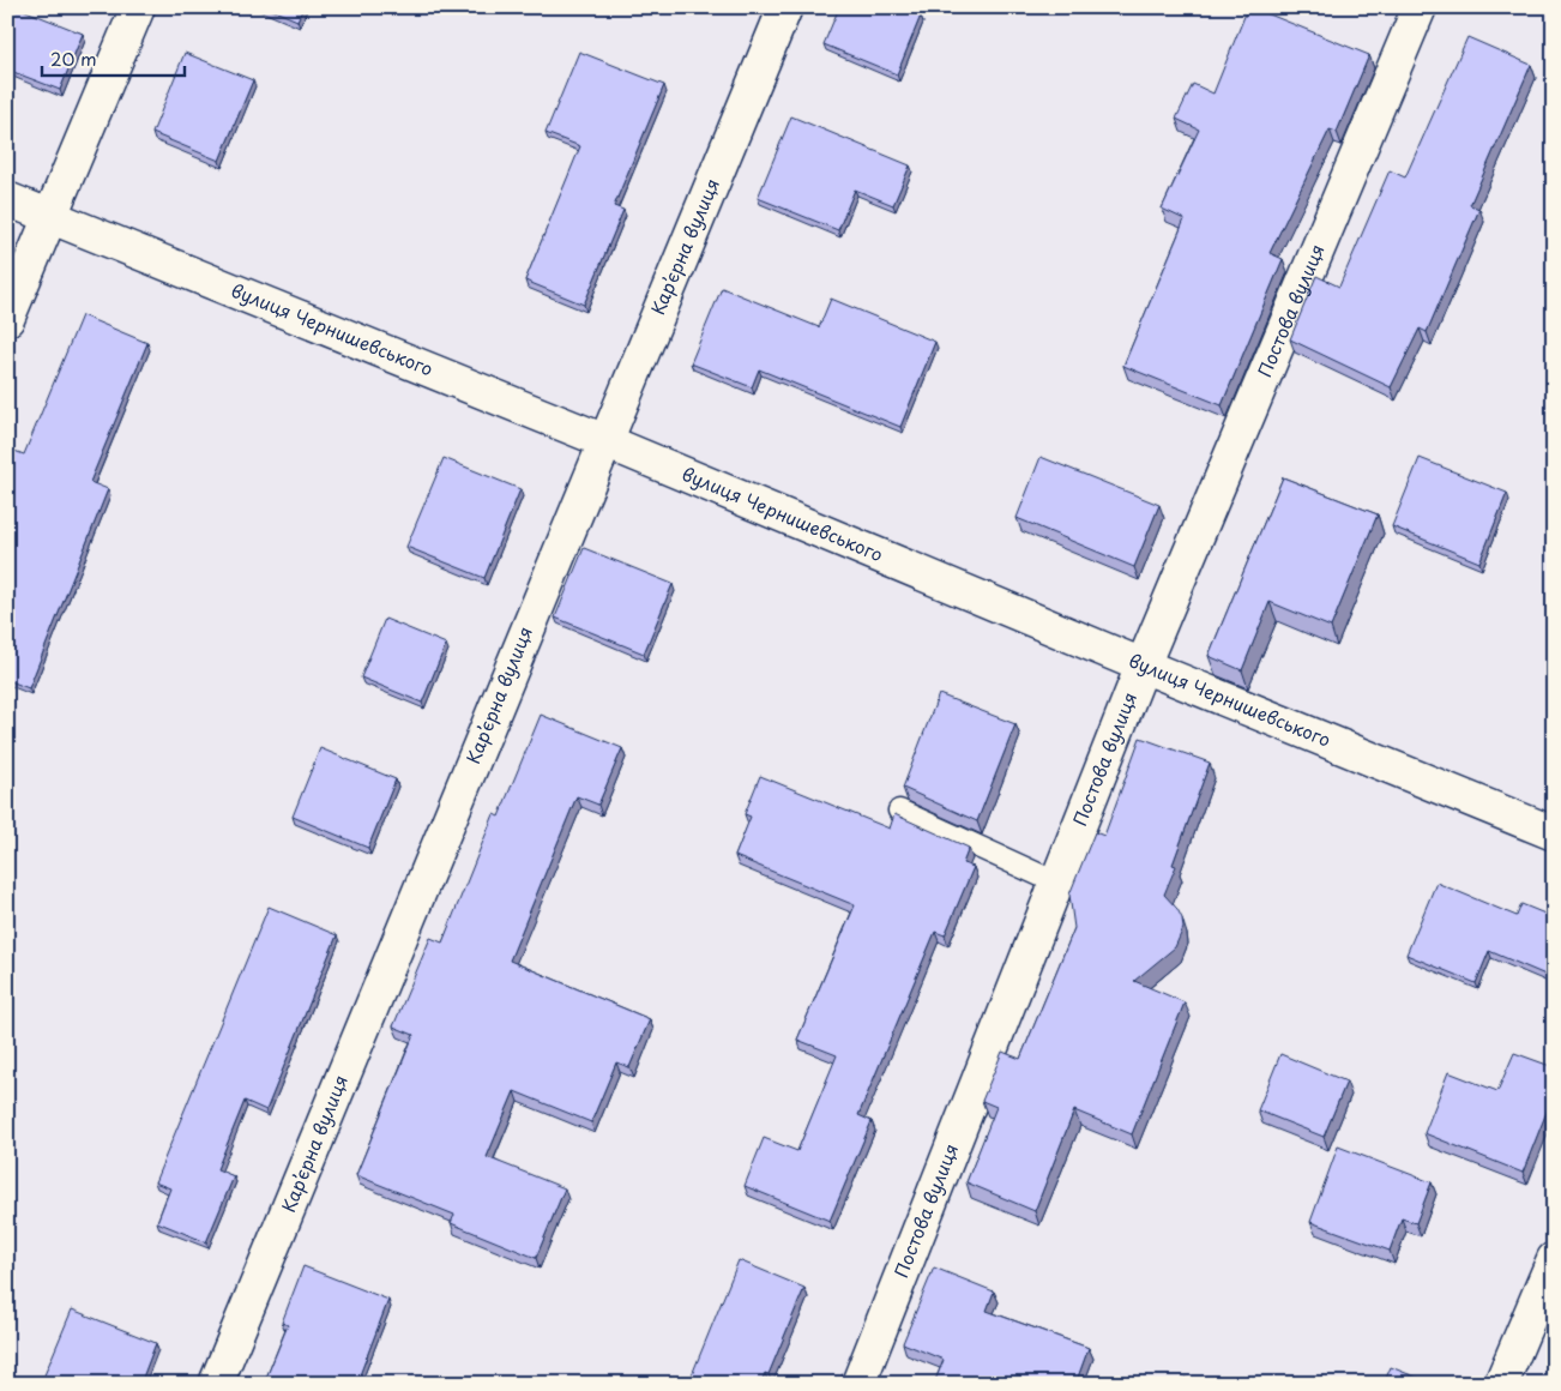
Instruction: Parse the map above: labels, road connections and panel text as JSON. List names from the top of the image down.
{
  "streets": {
    "street": ["Карʼєрна вулиця", "Постова вулиця", "вулиця Чернишевського"]
  },
  "crossings": [
    ["Карʼєрна вулиця", "вулиця Чернишевського"],
    ["Постова вулиця", "вулиця Чернишевського"]
  ],
  "scale_bar": "20 m"
}
